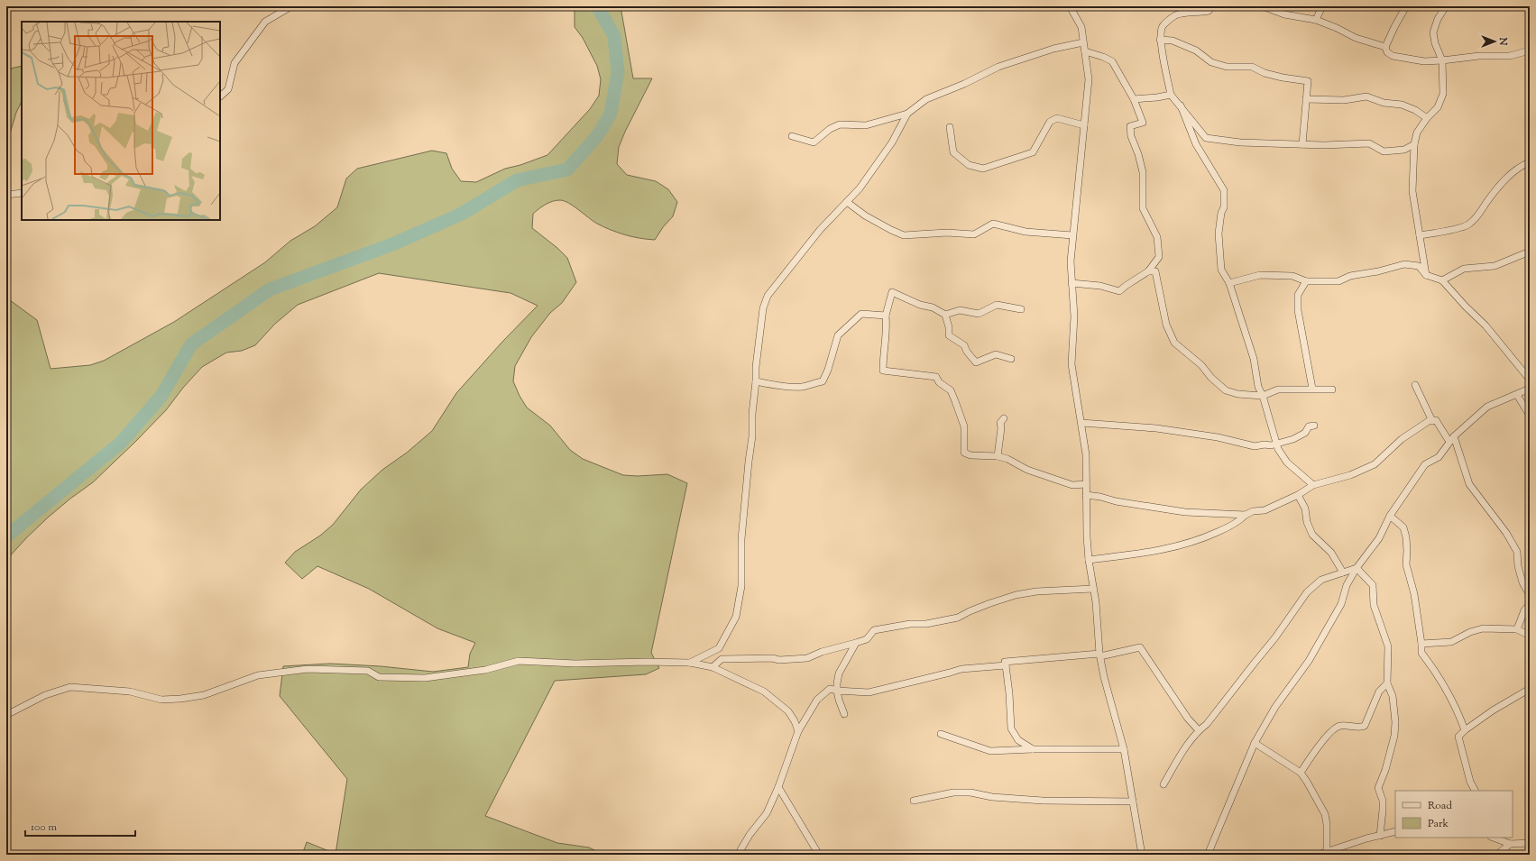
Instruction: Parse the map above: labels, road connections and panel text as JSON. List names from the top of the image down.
{
  "legend": ["Road", "Park"],
  "scale_bar": "100 m",
  "north": "right"
}
